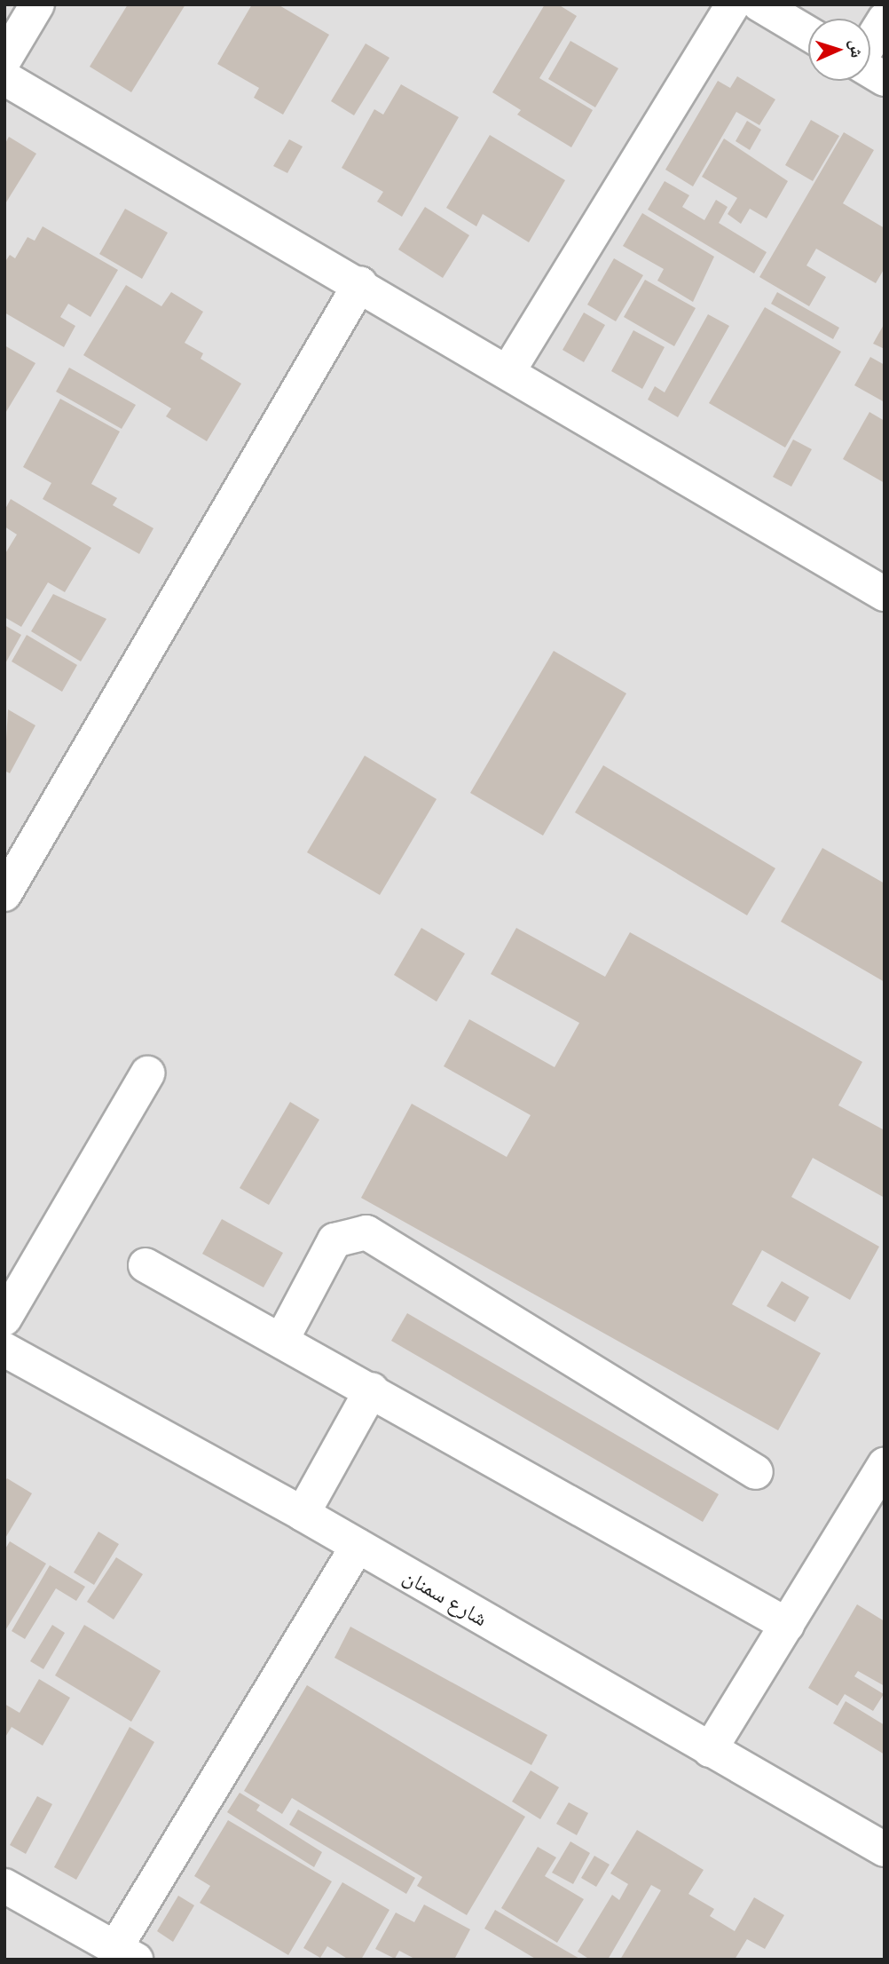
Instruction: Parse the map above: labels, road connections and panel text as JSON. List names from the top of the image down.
{
  "streets": {
    "street": ["شارع سمنان"]
  },
  "north": "right"
}
